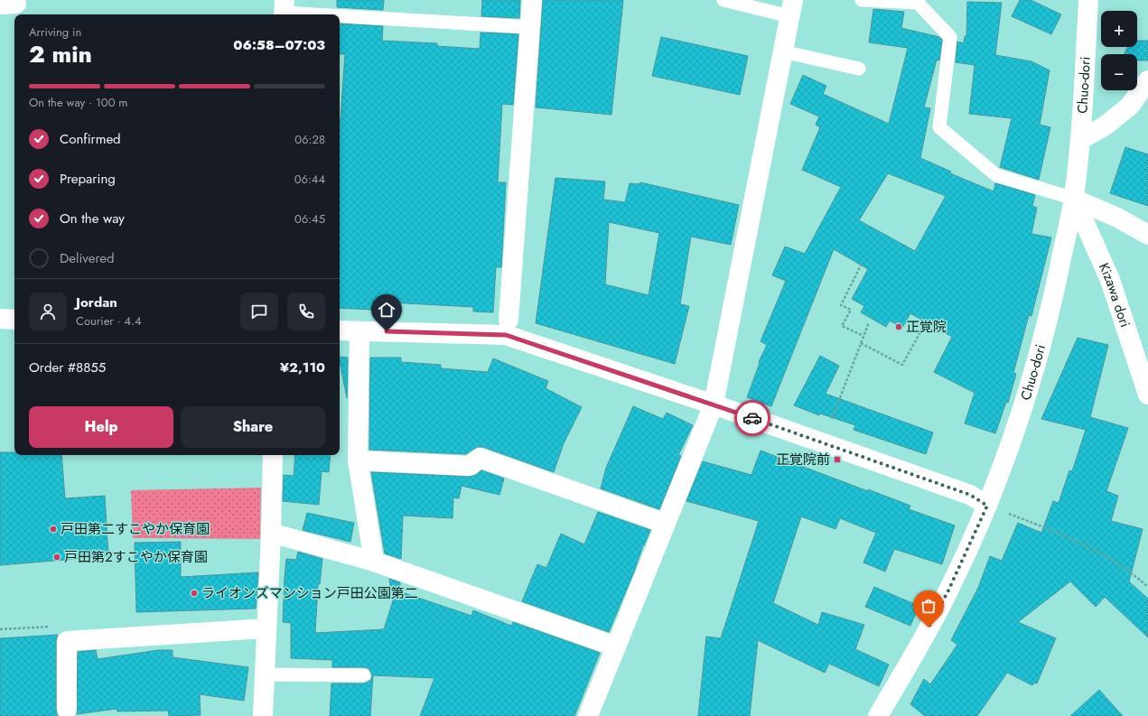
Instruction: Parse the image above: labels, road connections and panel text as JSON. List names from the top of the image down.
{
  "streets": {
    "street": ["Chuo-dori", "Kizawa dori"]
  },
  "crossings": [
    ["Chuo-dori", "Kizawa dori"]
  ],
  "places": {
    "other": [
      "正覚院",
      "戸田第二すこやか保育園",
      "戸田第２すこやか保育園",
      "ライオンズマンション戸田公園第二"
    ],
    "transit": ["正覚院前"]
  },
  "page": {
    "map_buttons": ["+", "−"],
    "heading": ["2 min", "Arriving in", "06:58–07:03"],
    "panel": [
      "Jordan",
      "Courier · 4.4",
      "Order #8855",
      "¥2,110"
    ],
    "bar": "On the way · 100 m",
    "list": [
      ["Confirmed", "06:28"],
      ["Preparing", "06:44"],
      ["On the way", "06:45"],
      "Delivered"
    ],
    "buttons": ["Help", "Share"]
  }
}
